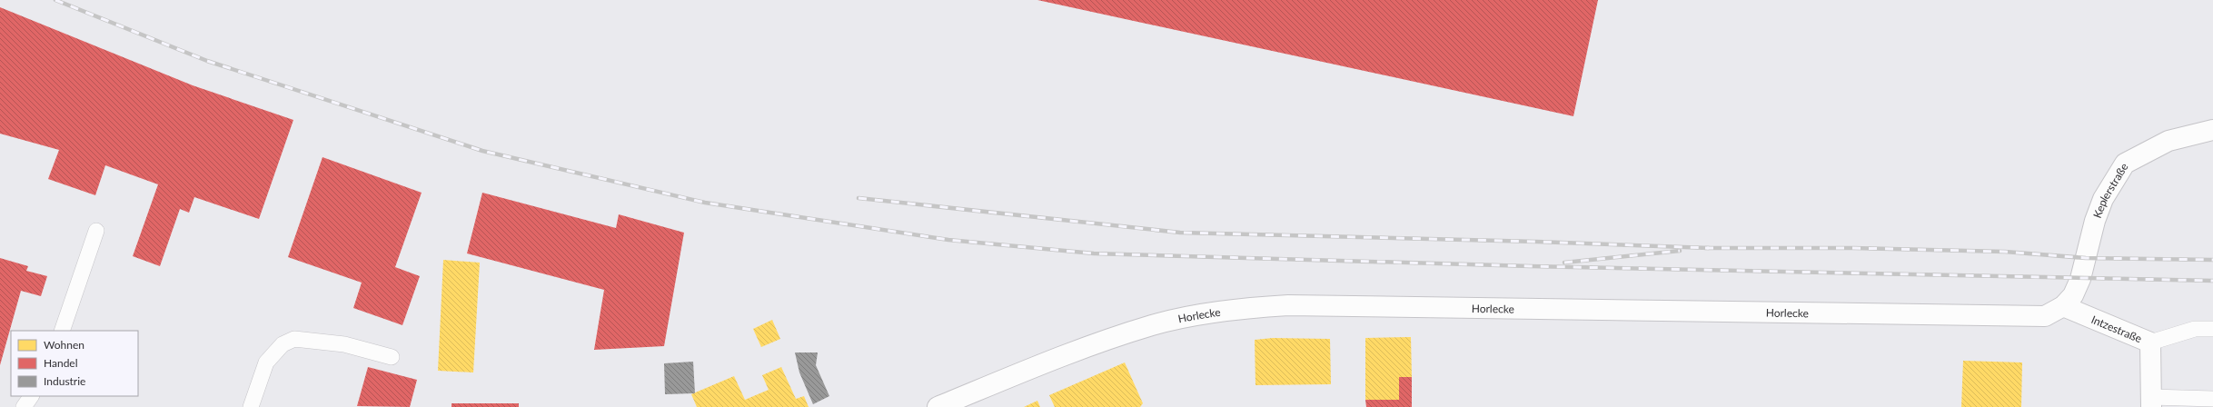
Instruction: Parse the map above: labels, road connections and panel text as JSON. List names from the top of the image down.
{
  "streets": {
    "street": ["Keplerstraße", "Horlecke", "Intzestraße"]
  },
  "crossings": [
    ["Keplerstraße", "Horlecke"],
    ["Keplerstraße", "Intzestraße"],
    ["Horlecke", "Intzestraße"]
  ],
  "legend": ["Wohnen", "Handel", "Industrie"]
}
